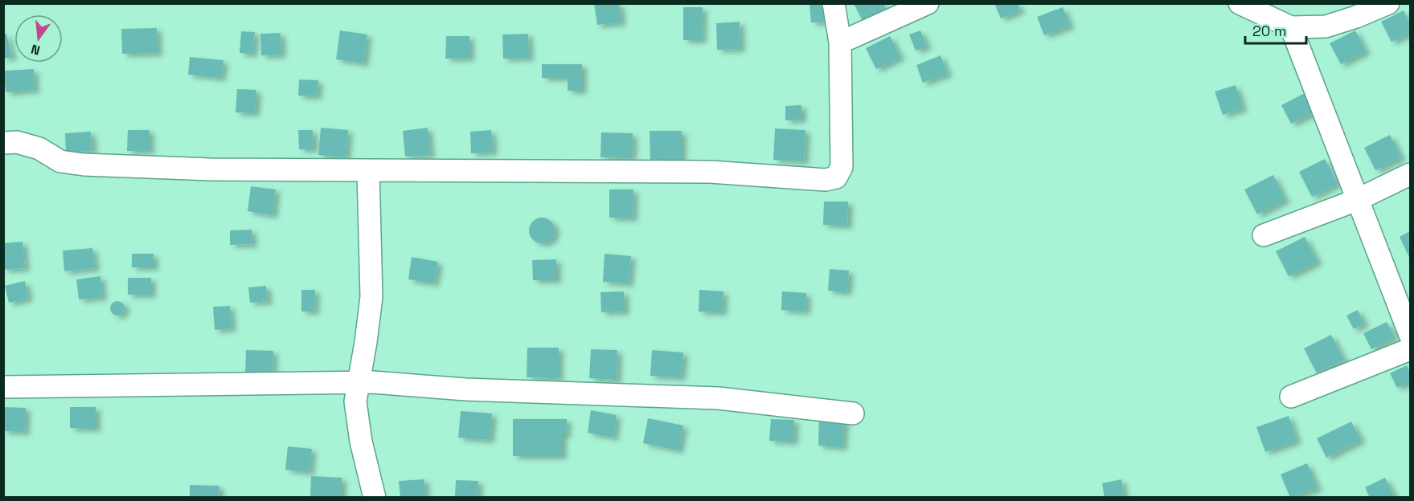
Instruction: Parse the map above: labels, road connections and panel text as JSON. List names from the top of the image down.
{
  "scale_bar": "20 m",
  "north": "bottom"
}
